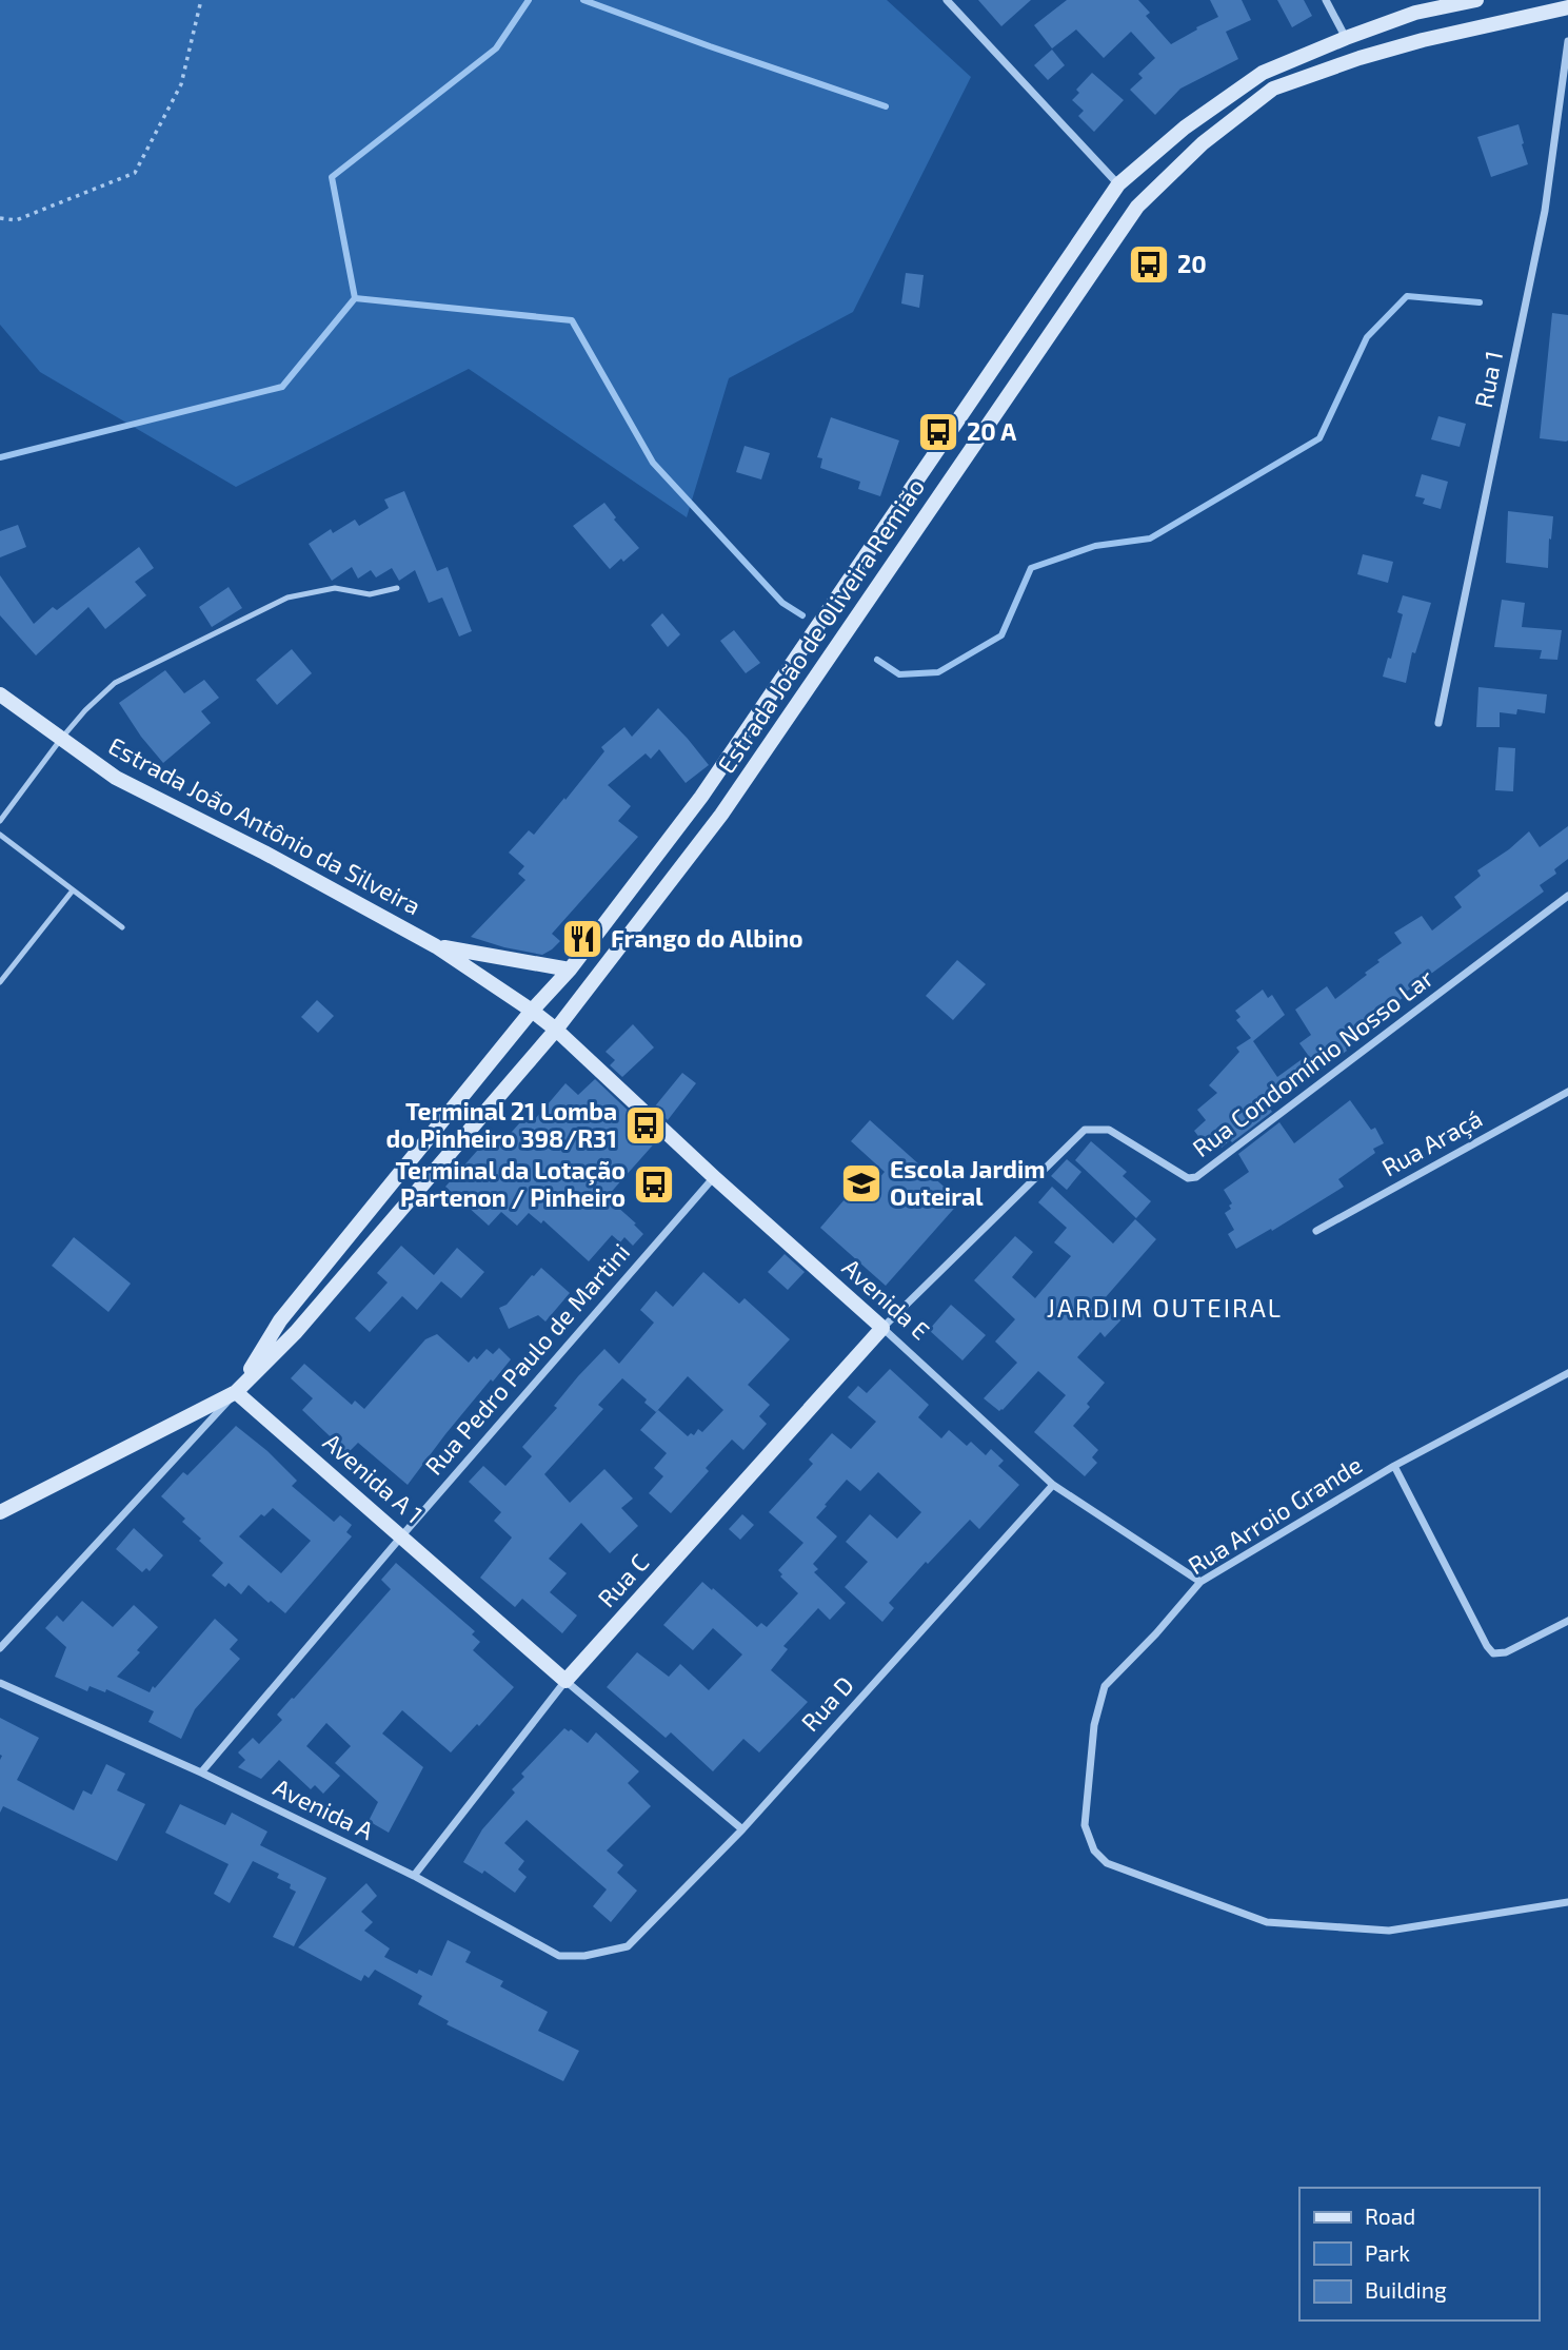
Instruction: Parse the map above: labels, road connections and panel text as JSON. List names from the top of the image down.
{
  "streets": {
    "main road": [
      "Estrada João de Oliveira Remião",
      "Estrada João Antônio da Silveira",
      "Avenida E",
      "Avenida A 1",
      "Rua C"
    ],
    "street": [
      "Rua 1",
      "Rua Condomínio Nosso Lar",
      "Rua Araçá",
      "Rua Pedro Paulo de Martini",
      "Rua Arroio Grande",
      "Rua D",
      "Avenida A"
    ]
  },
  "crossings": [
    ["Estrada João de Oliveira Remião", "Estrada João Antônio da Silveira"],
    ["Estrada João de Oliveira Remião", "Avenida E"],
    ["Estrada João de Oliveira Remião", "Avenida A 1"],
    ["Estrada João Antônio da Silveira", "Avenida E"],
    ["Rua Condomínio Nosso Lar", "Avenida E"],
    ["Rua Condomínio Nosso Lar", "Rua C"],
    ["Avenida E", "Rua Pedro Paulo de Martini"],
    ["Avenida E", "Rua Arroio Grande"],
    ["Avenida E", "Rua C"],
    ["Avenida E", "Rua D"],
    ["Rua Pedro Paulo de Martini", "Avenida A 1"],
    ["Rua Pedro Paulo de Martini", "Avenida A"],
    ["Avenida A 1", "Rua C"],
    ["Avenida A 1", "Rua D"],
    ["Rua C", "Avenida A"],
    ["Rua D", "Avenida A"]
  ],
  "districts": ["JARDIM OUTEIRAL"],
  "places": {
    "bus stop": [
      "20",
      "20 A",
      "Terminal 21 Lomba do Pinheiro 398/R31",
      "Terminal da Lotação Partenon / Pinheiro"
    ],
    "restaurant": ["Frango do Albino"],
    "school or university": ["Escola Jardim Outeiral"]
  },
  "legend": ["Road", "Park", "Building"]
}
